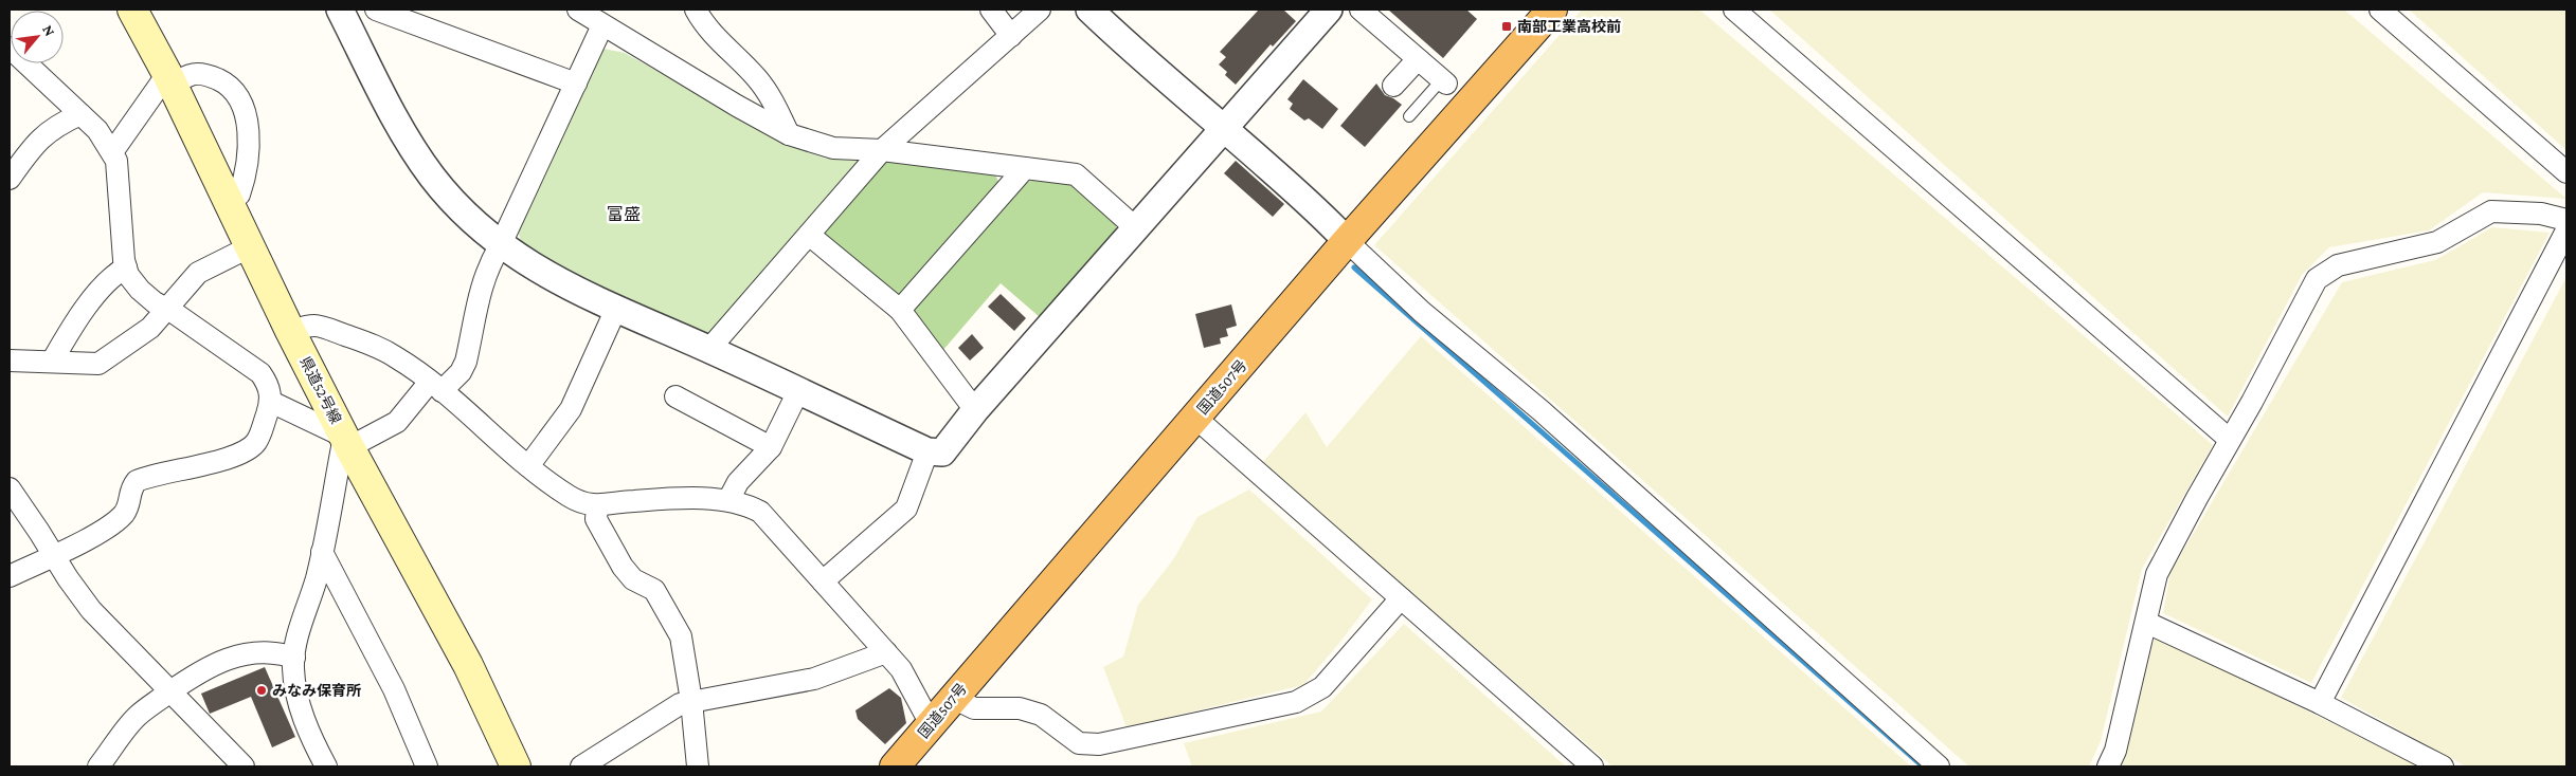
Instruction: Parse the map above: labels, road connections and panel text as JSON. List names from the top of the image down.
{
  "streets": {
    "highway": ["国道507号"],
    "main road": ["県道52号線"]
  },
  "districts": ["富盛"],
  "places": {
    "transit": ["南部工業高校前"],
    "other": ["みなみ保育所"]
  },
  "north": "top right"
}
